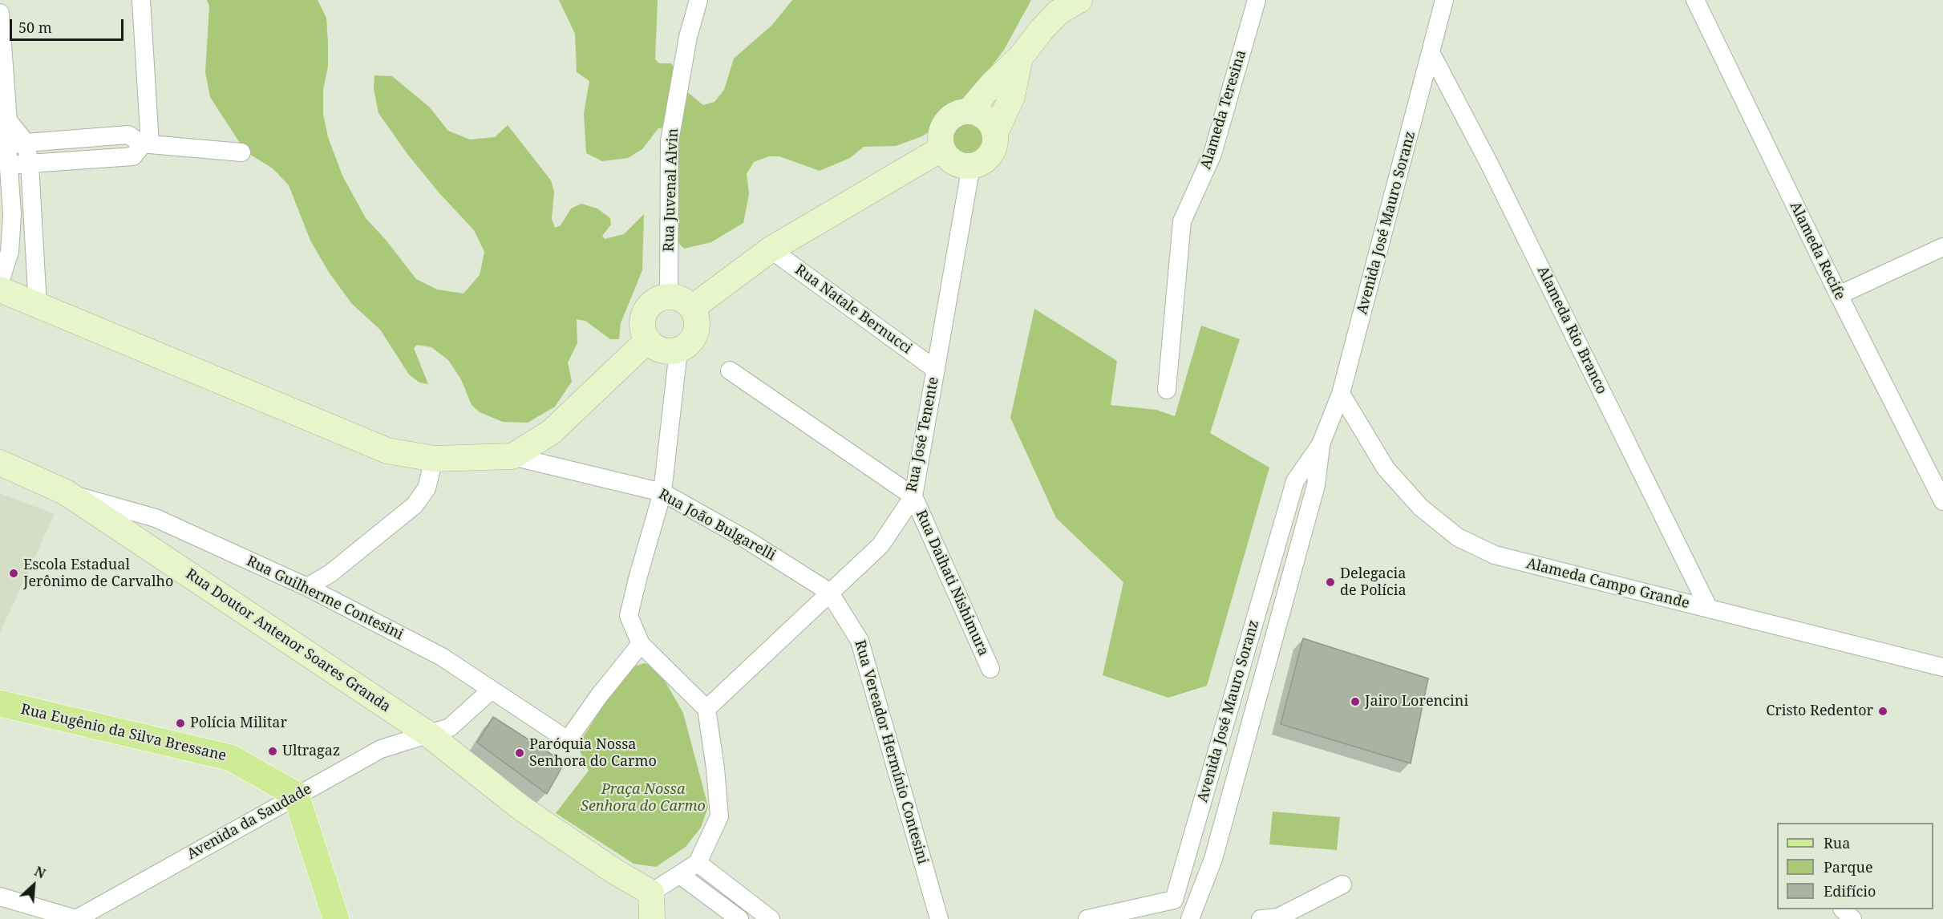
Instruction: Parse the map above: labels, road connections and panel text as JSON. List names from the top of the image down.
{
  "streets": {
    "main road": ["Rua Doutor Antenor Soares Granda", "Rua Eugênio da Silva Bressane"],
    "street": [
      "Alameda Teresina",
      "Rua Juvenal Alvin",
      "Avenida José Mauro Soranz",
      "Alameda Recife",
      "Rua Natale Bernucci",
      "Alameda Rio Branco",
      "Rua José Tenente",
      "Rua João Bulgarelli",
      "Rua Daihati Nishimura",
      "Alameda Campo Grande",
      "Rua Guilherme Contesini",
      "Rua Vereador Hermínio Contesini",
      "Avenida da Saudade"
    ]
  },
  "crossings": [
    ["Avenida José Mauro Soranz", "Alameda Rio Branco"],
    ["Avenida José Mauro Soranz", "Alameda Campo Grande"],
    ["Rua Natale Bernucci", "Rua José Tenente"],
    ["Alameda Rio Branco", "Alameda Campo Grande"],
    ["Rua José Tenente", "Rua João Bulgarelli"],
    ["Rua José Tenente", "Rua Daihati Nishimura"],
    ["Rua José Tenente", "Rua Vereador Hermínio Contesini"],
    ["Rua João Bulgarelli", "Rua Vereador Hermínio Contesini"],
    ["Rua Guilherme Contesini", "Rua Doutor Antenor Soares Granda"],
    ["Rua Guilherme Contesini", "Avenida da Saudade"],
    ["Rua Doutor Antenor Soares Granda", "Avenida da Saudade"],
    ["Rua Eugênio da Silva Bressane", "Avenida da Saudade"]
  ],
  "parks": ["Praça Nossa Senhora do Carmo"],
  "places": [
    "Escola Estadual Jerônimo de Carvalho",
    "Delegacia de Polícia",
    "Jairo Lorencini",
    "Cristo Redentor",
    "Polícia Militar",
    "Ultragaz",
    "Paróquia Nossa Senhora do Carmo"
  ],
  "legend": ["Rua", "Parque", "Edifício"],
  "scale_bar": "50 m",
  "north": "top right"
}
